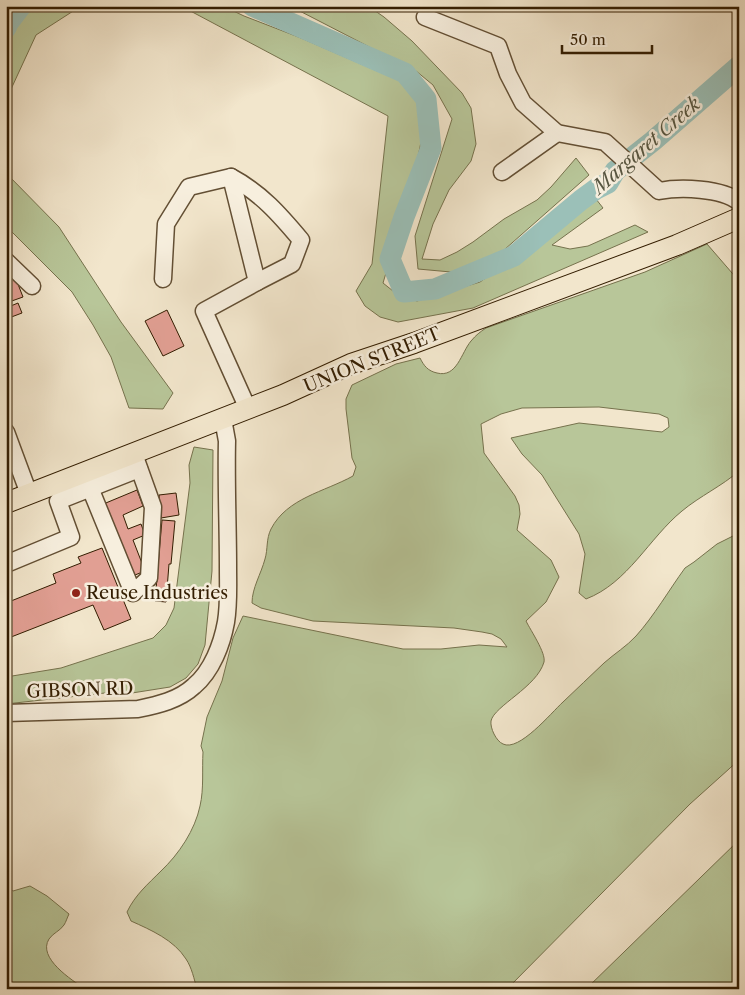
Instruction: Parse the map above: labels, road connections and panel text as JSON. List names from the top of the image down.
{
  "streets": {
    "main road": ["UNION STREET"],
    "street": ["GIBSON RD"]
  },
  "crossings": [
    ["UNION STREET", "GIBSON RD"]
  ],
  "water": ["Margaret Creek"],
  "places": ["Reuse Industries"],
  "scale_bar": "50 m"
}
